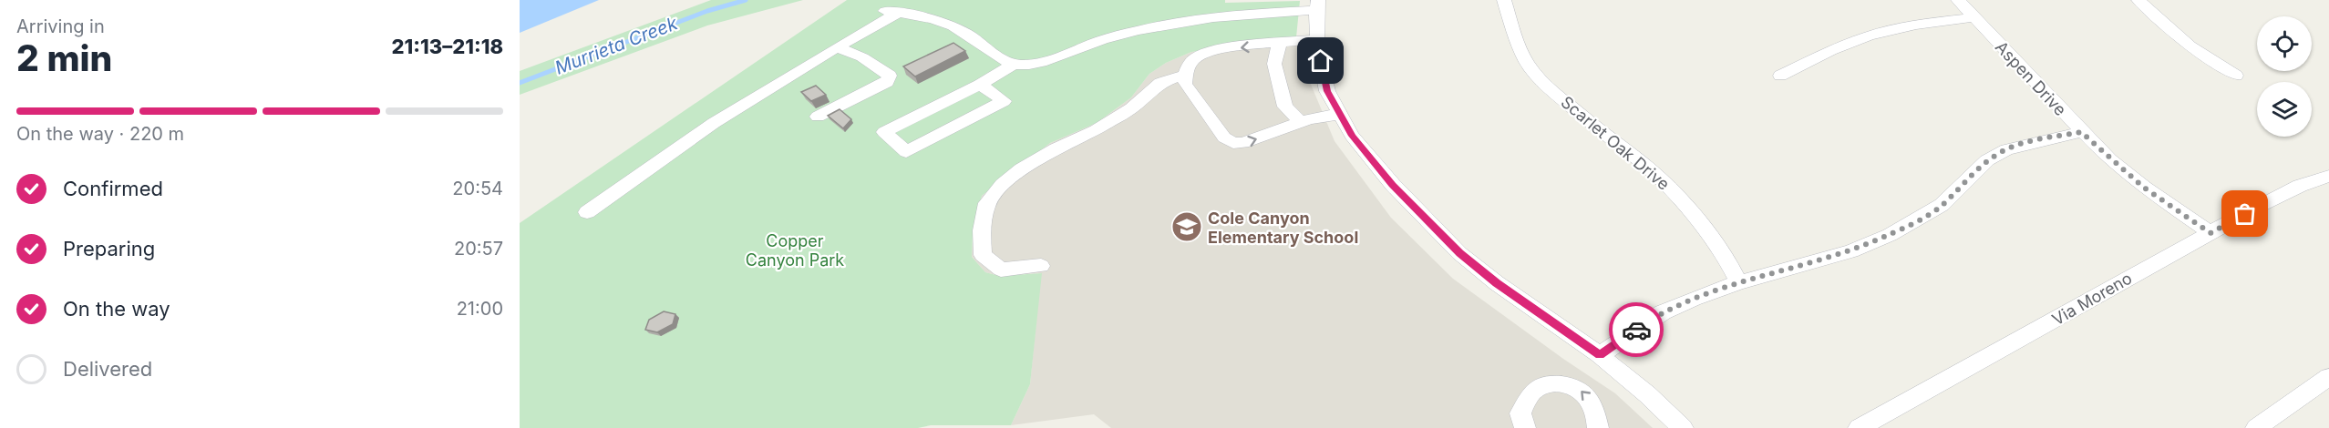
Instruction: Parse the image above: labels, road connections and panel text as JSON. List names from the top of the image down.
{
  "streets": {
    "street": ["Aspen Drive", "Scarlet Oak Drive", "Via Moreno"]
  },
  "crossings": [
    ["Aspen Drive", "Via Moreno"]
  ],
  "water": ["Murrieta Creek"],
  "parks": ["Copper Canyon Park"],
  "places": {
    "school or university": ["Cole Canyon Elementary School"]
  },
  "page": {
    "heading": ["2 min", "Arriving in", "21:13–21:18"],
    "bar": "On the way · 220 m",
    "list": [
      ["Confirmed", "20:54"],
      ["Preparing", "20:57"],
      ["On the way", "21:00"],
      "Delivered"
    ]
  }
}
